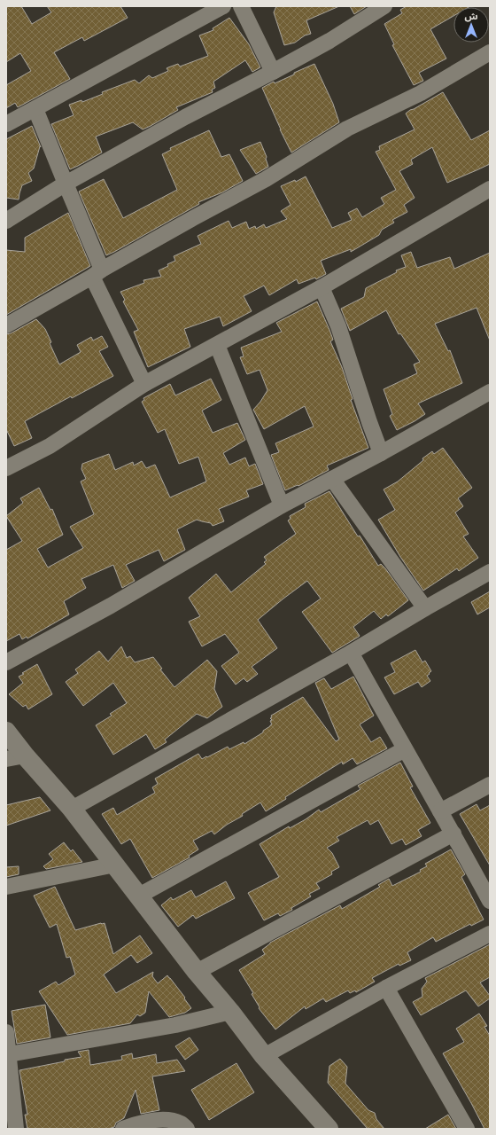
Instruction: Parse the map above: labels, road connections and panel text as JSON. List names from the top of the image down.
{
  "north": "top"
}
